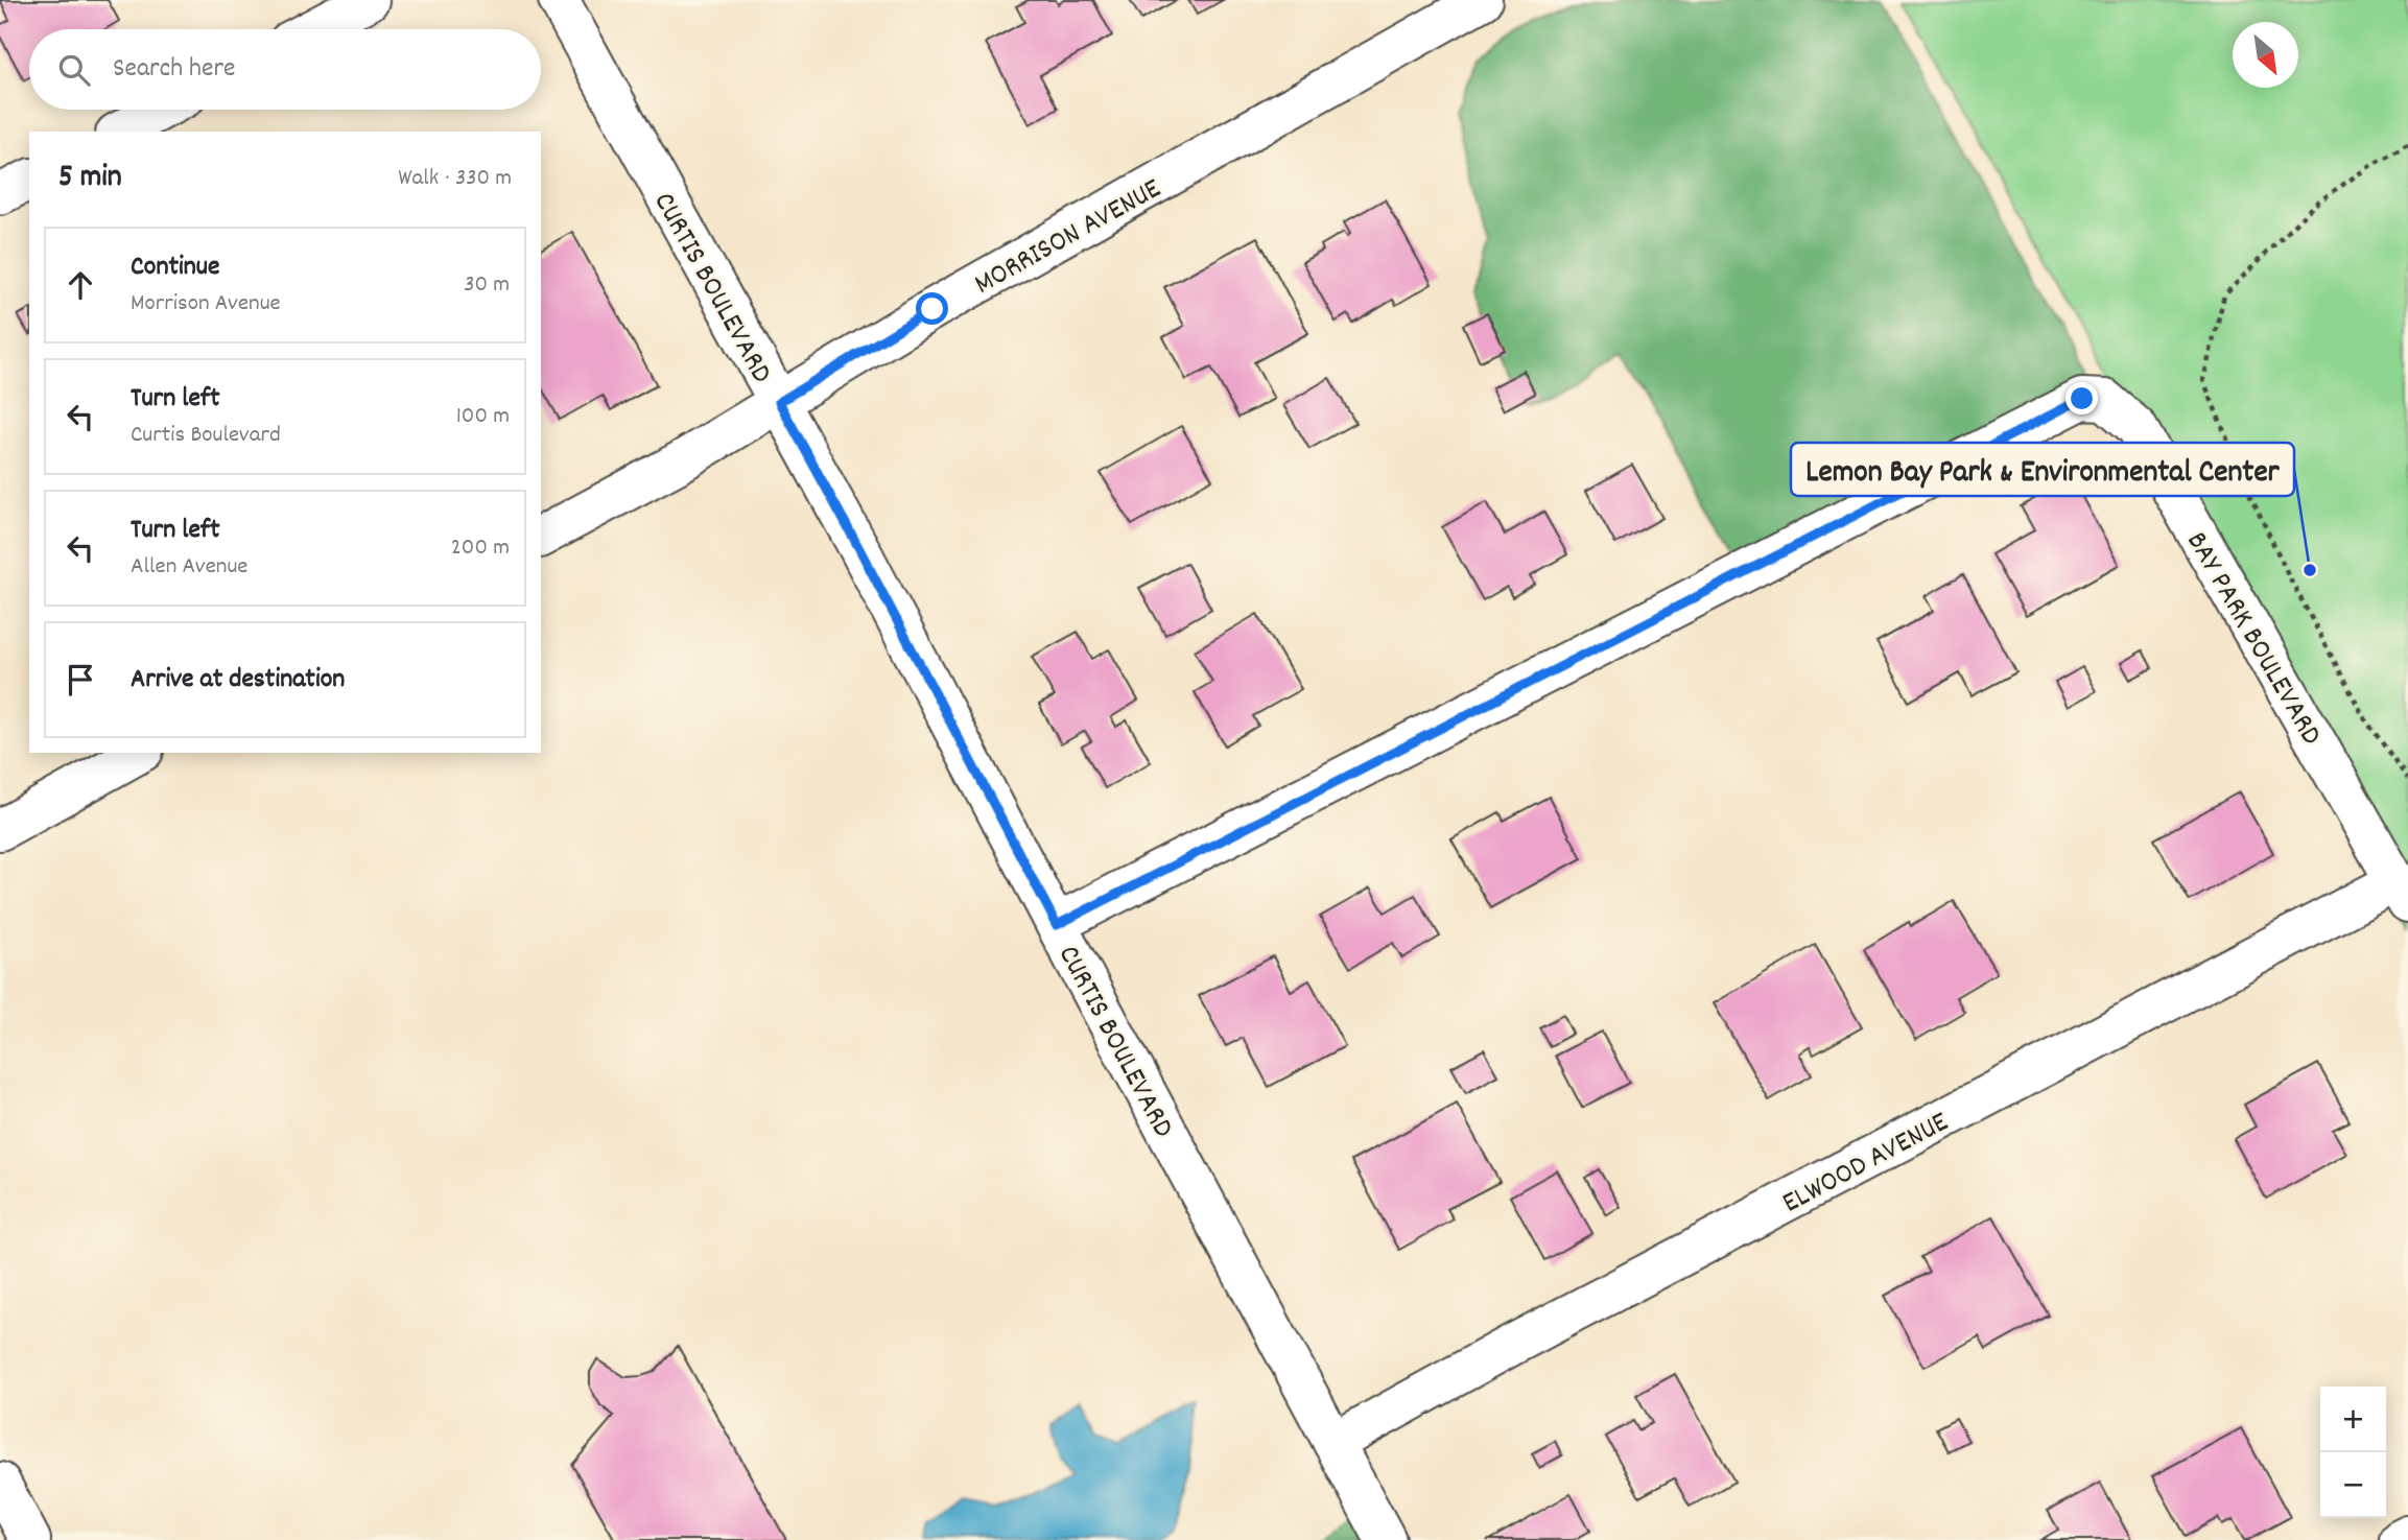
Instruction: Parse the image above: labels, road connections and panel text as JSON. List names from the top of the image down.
{
  "streets": {
    "street": [
      "MORRISON AVENUE",
      "CURTIS BOULEVARD",
      "BAY PARK BOULEVARD",
      "ELWOOD AVENUE"
    ]
  },
  "crossings": [
    ["MORRISON AVENUE", "CURTIS BOULEVARD"],
    ["CURTIS BOULEVARD", "BAY PARK BOULEVARD"],
    ["CURTIS BOULEVARD", "ELWOOD AVENUE"],
    ["BAY PARK BOULEVARD", "ELWOOD AVENUE"]
  ],
  "places": ["Lemon Bay Park & Environmental Center"],
  "north": "bottom right",
  "page": {
    "search": "Search here",
    "heading": ["5 min", "Walk · 330 m"],
    "list": [
      ["Continue", "Morrison Avenue", "30 m"],
      ["Turn left", "Curtis Boulevard", "100 m"],
      ["Turn left", "Allen Avenue", "200 m"],
      "Arrive at destination"
    ],
    "map_buttons": ["+", "−"]
  }
}
